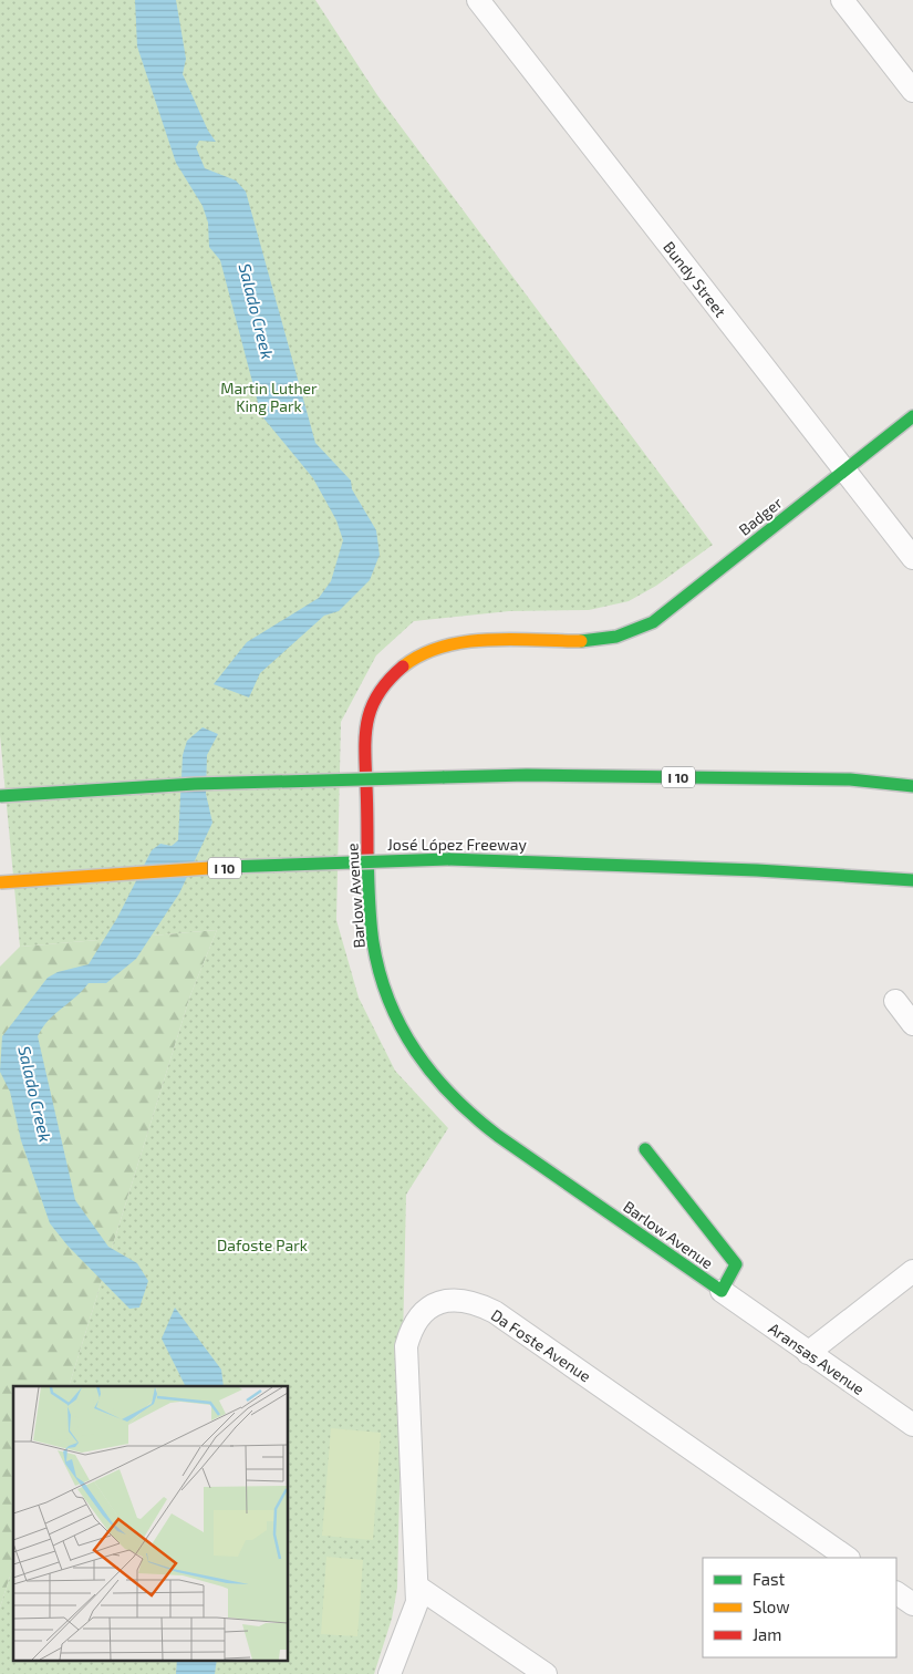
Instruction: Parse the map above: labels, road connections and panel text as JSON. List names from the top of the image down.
{
  "streets": {
    "main road": [
      "Badger",
      "I 10",
      "José López Freeway",
      "Barlow Avenue"
    ],
    "street": ["Bundy Street", "Da Foste Avenue", "Aransas Avenue"]
  },
  "crossings": [
    ["Bundy Street", "Badger"],
    ["Badger", "Barlow Avenue"],
    ["Barlow Avenue", "Aransas Avenue"]
  ],
  "water": ["Salado Creek"],
  "parks": ["Martin Luther King Park", "Dafoste Park"],
  "legend": ["Fast", "Slow", "Jam"]
}
